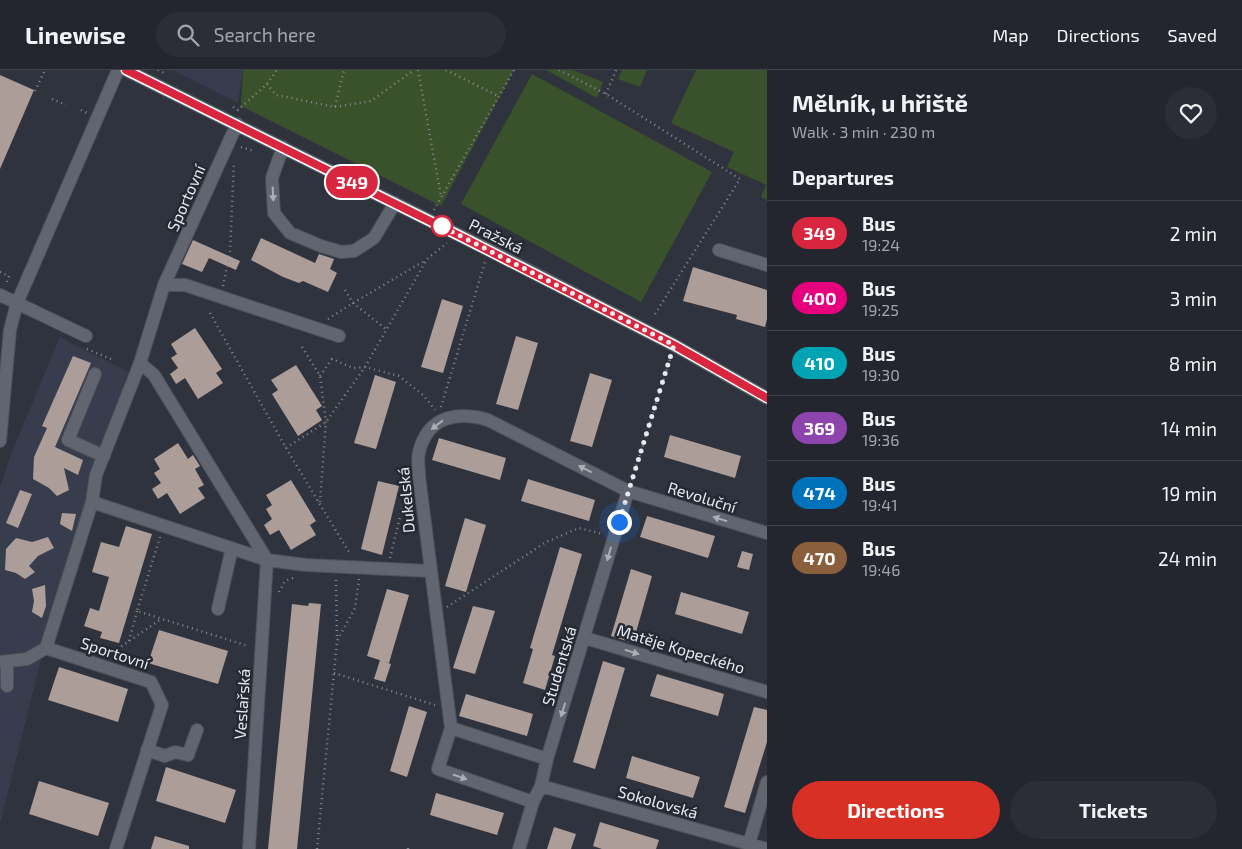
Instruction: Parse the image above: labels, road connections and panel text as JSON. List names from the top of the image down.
{
  "streets": {
    "street": [
      "Sportovní",
      "Pražská",
      "Revoluční",
      "Dukelská",
      "Matěje Kopeckého",
      "Studentská",
      "Veslařská",
      "Sokolovská"
    ]
  },
  "crossings": [
    ["Sportovní", "Pražská"],
    ["Revoluční", "Studentská"],
    ["Matěje Kopeckého", "Studentská"],
    ["Studentská", "Sokolovská"]
  ],
  "one_way": [
    "Revoluční",
    "Dukelská",
    "Matěje Kopeckého",
    "Studentská"
  ],
  "lines": ["bus line 349"],
  "page": {
    "header": "Linewise",
    "search": "Search here",
    "nav": ["Map", "Directions", "Saved"],
    "on_map": "349",
    "heading": [
      ["Mělník, u hřiště", "Walk · 3 min · 230 m"],
      "Departures"
    ],
    "list": [
      {
        "mark": "349",
        "name": "Bus",
        "note": "19:24",
        "value": "2 min"
      },
      {
        "mark": "400",
        "name": "Bus",
        "note": "19:25",
        "value": "3 min"
      },
      {
        "mark": "410",
        "name": "Bus",
        "note": "19:30",
        "value": "8 min"
      },
      {
        "mark": "369",
        "name": "Bus",
        "note": "19:36",
        "value": "14 min"
      },
      {
        "mark": "474",
        "name": "Bus",
        "note": "19:41",
        "value": "19 min"
      },
      {
        "mark": "470",
        "name": "Bus",
        "note": "19:46",
        "value": "24 min"
      }
    ],
    "buttons": ["Directions", "Tickets"]
  }
}
